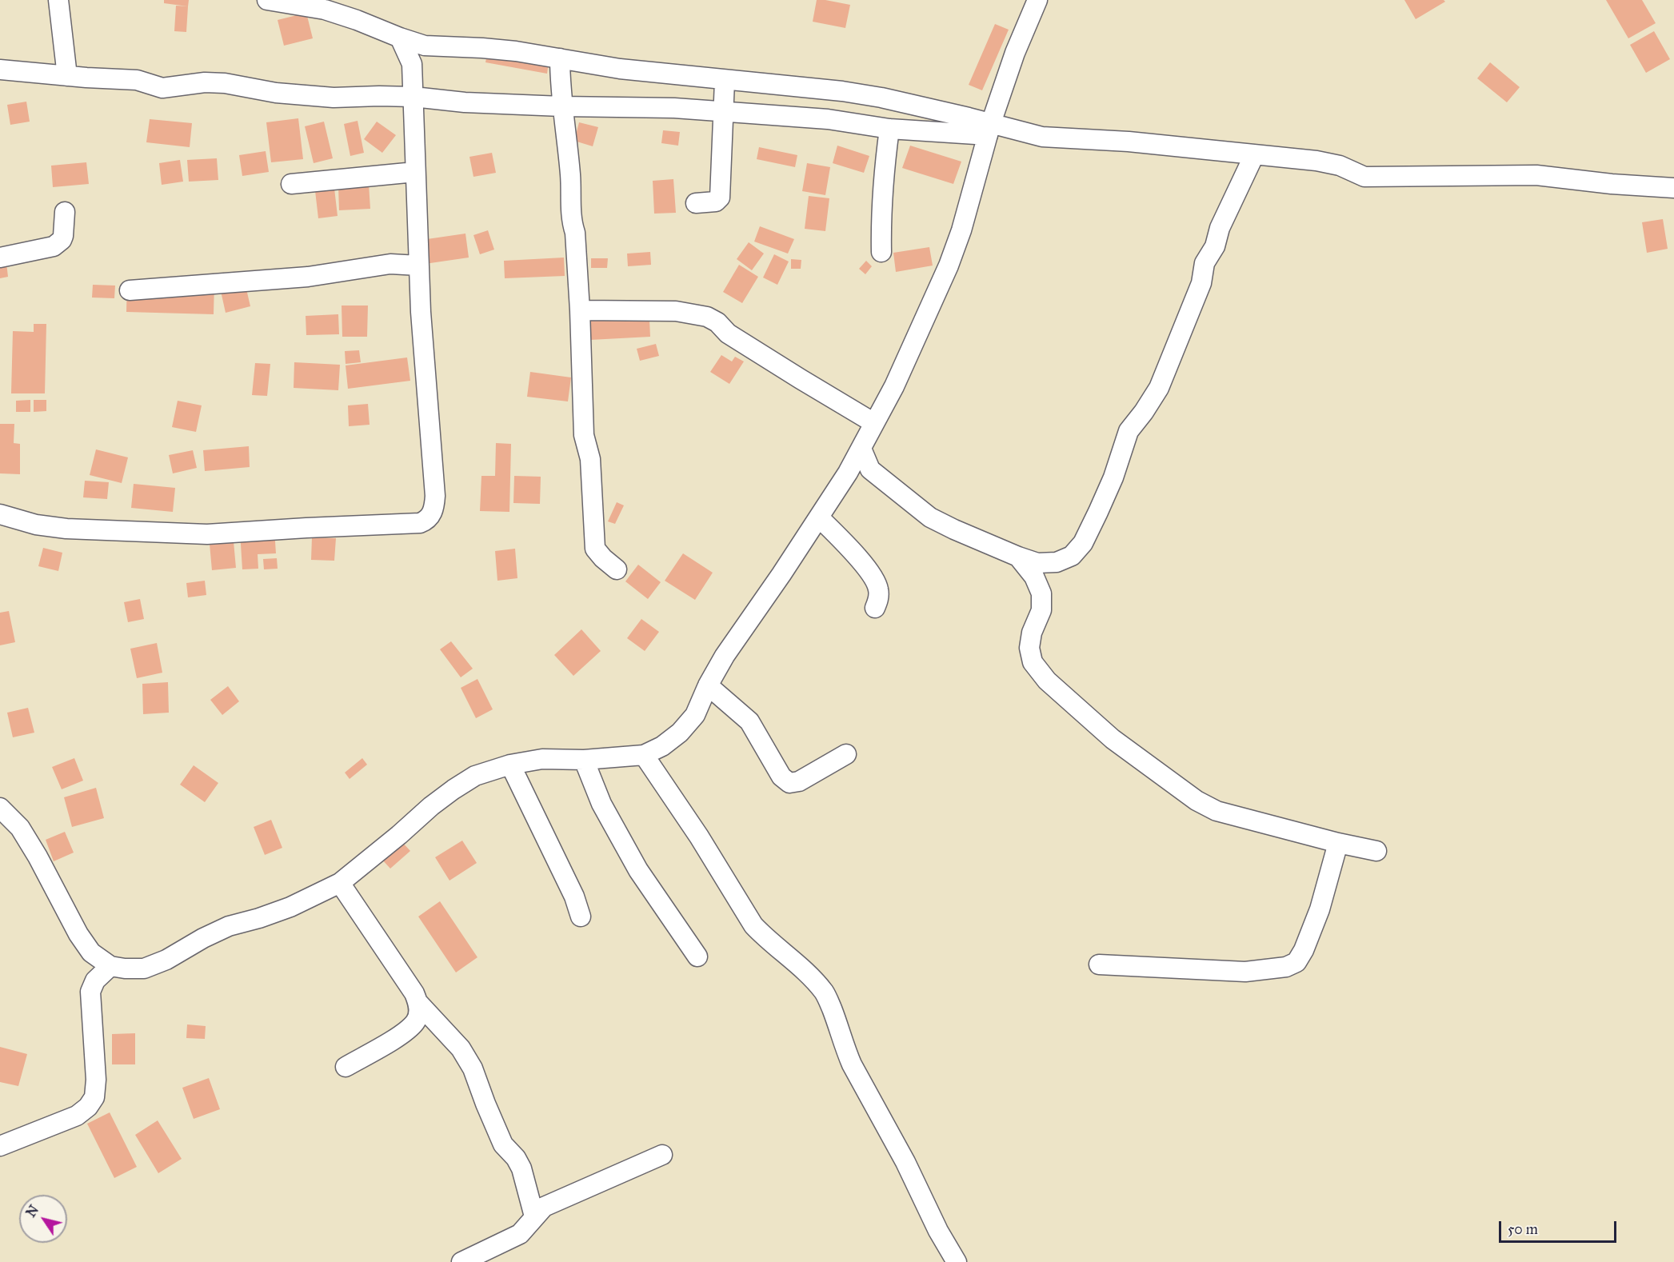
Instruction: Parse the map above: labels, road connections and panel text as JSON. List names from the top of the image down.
{
  "scale_bar": "50 m",
  "north": "top left"
}
